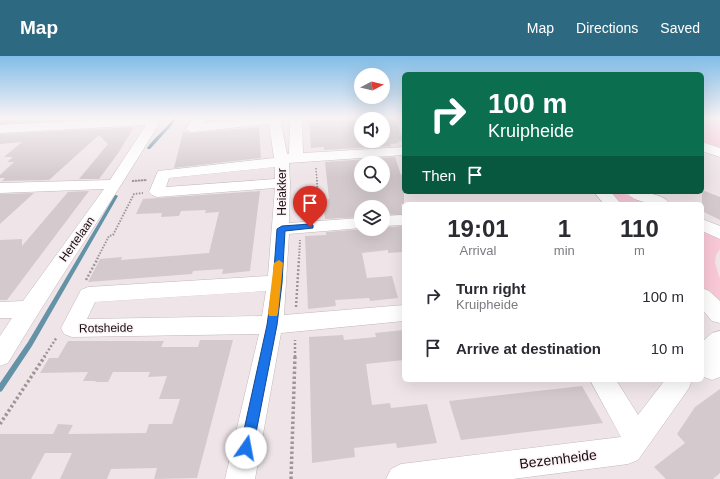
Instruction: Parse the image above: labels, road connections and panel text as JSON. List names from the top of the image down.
{
  "streets": {
    "street": [
      "Heiakker",
      "Hertelaan",
      "Rotsheide",
      "Bezemheide"
    ]
  },
  "crossings": [
    ["Heiakker", "Rotsheide"]
  ],
  "north": "right",
  "page": {
    "header": "Map",
    "nav": ["Map", "Directions", "Saved"],
    "turn": ["100 m", "Kruipheide"],
    "then": "Then",
    "eta": [
      "19:01",
      "Arrival",
      "1",
      "min",
      "110",
      "m"
    ],
    "list": [
      {
        "name": "Turn right",
        "note": "Kruipheide",
        "value": "100 m"
      },
      {
        "name": "Arrive at destination",
        "value": "10 m"
      }
    ]
  }
}
